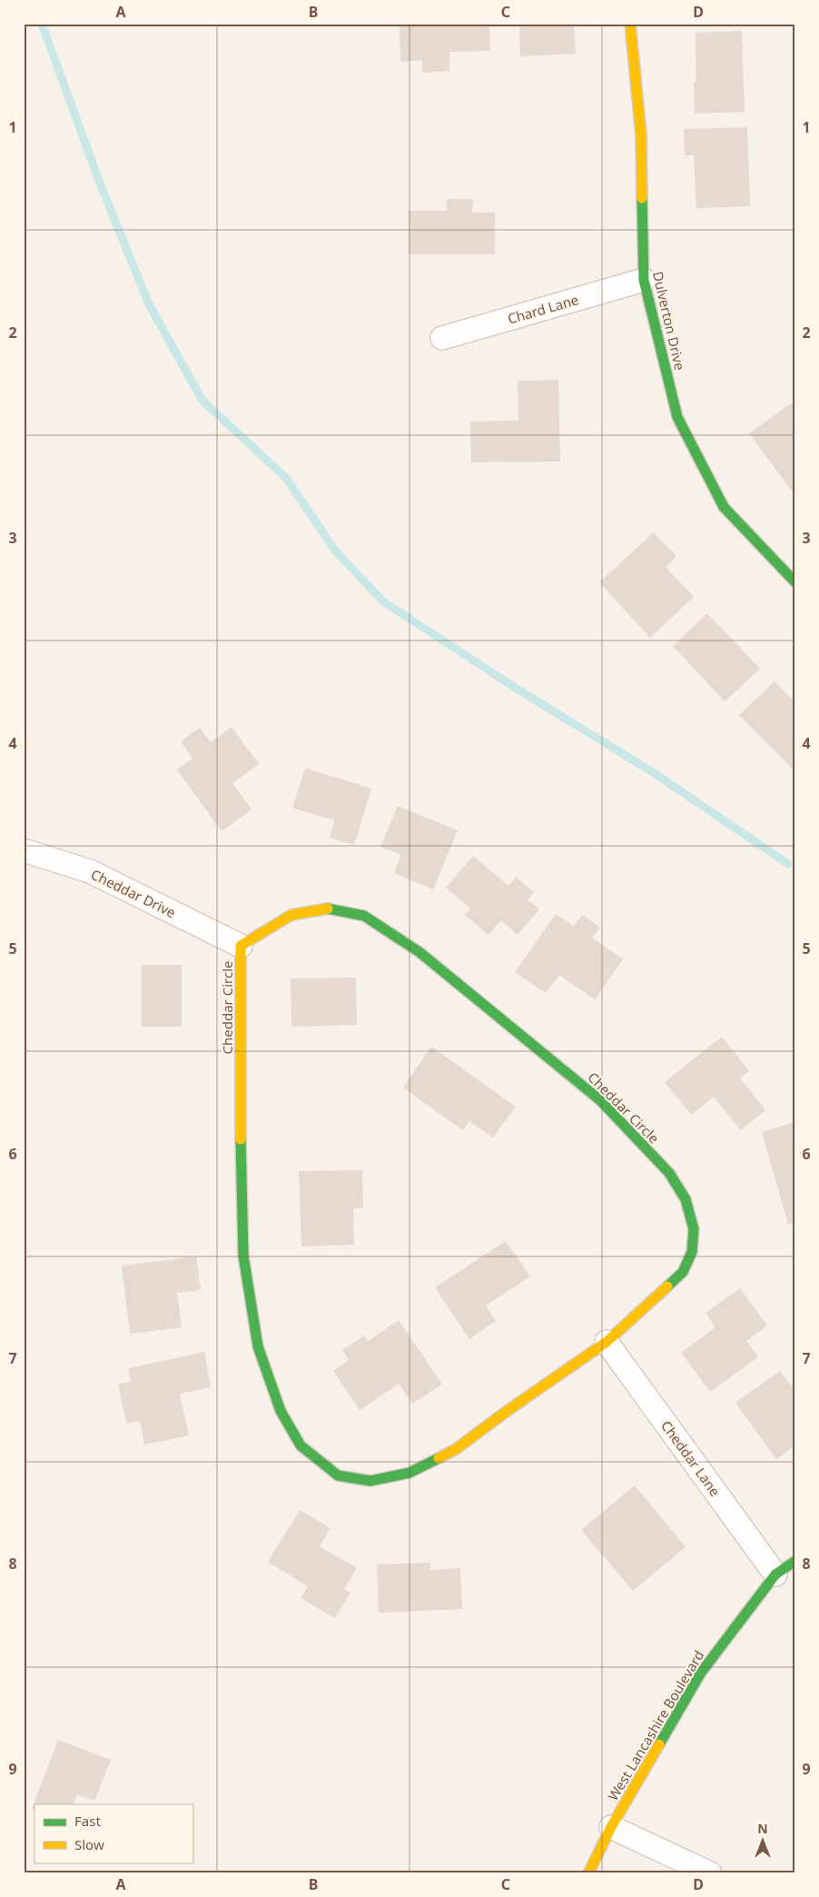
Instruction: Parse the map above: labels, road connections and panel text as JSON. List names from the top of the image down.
{
  "streets": {
    "street": [
      "Chard Lane",
      "Dulverton Drive",
      "Cheddar Drive",
      "Cheddar Circle",
      "Cheddar Lane",
      "West Lancashire Boulevard"
    ]
  },
  "crossings": [
    ["Chard Lane", "Dulverton Drive"],
    ["Cheddar Drive", "Cheddar Circle"],
    ["Cheddar Circle", "Cheddar Lane"],
    ["Cheddar Lane", "West Lancashire Boulevard"]
  ],
  "legend": ["Fast", "Slow"],
  "north": "top",
  "grid": {
    "columns": [
      "A",
      "B",
      "C",
      "D"
    ],
    "rows": [
      "1",
      "2",
      "3",
      "4",
      "5",
      "6",
      "7",
      "8",
      "9"
    ]
  }
}
